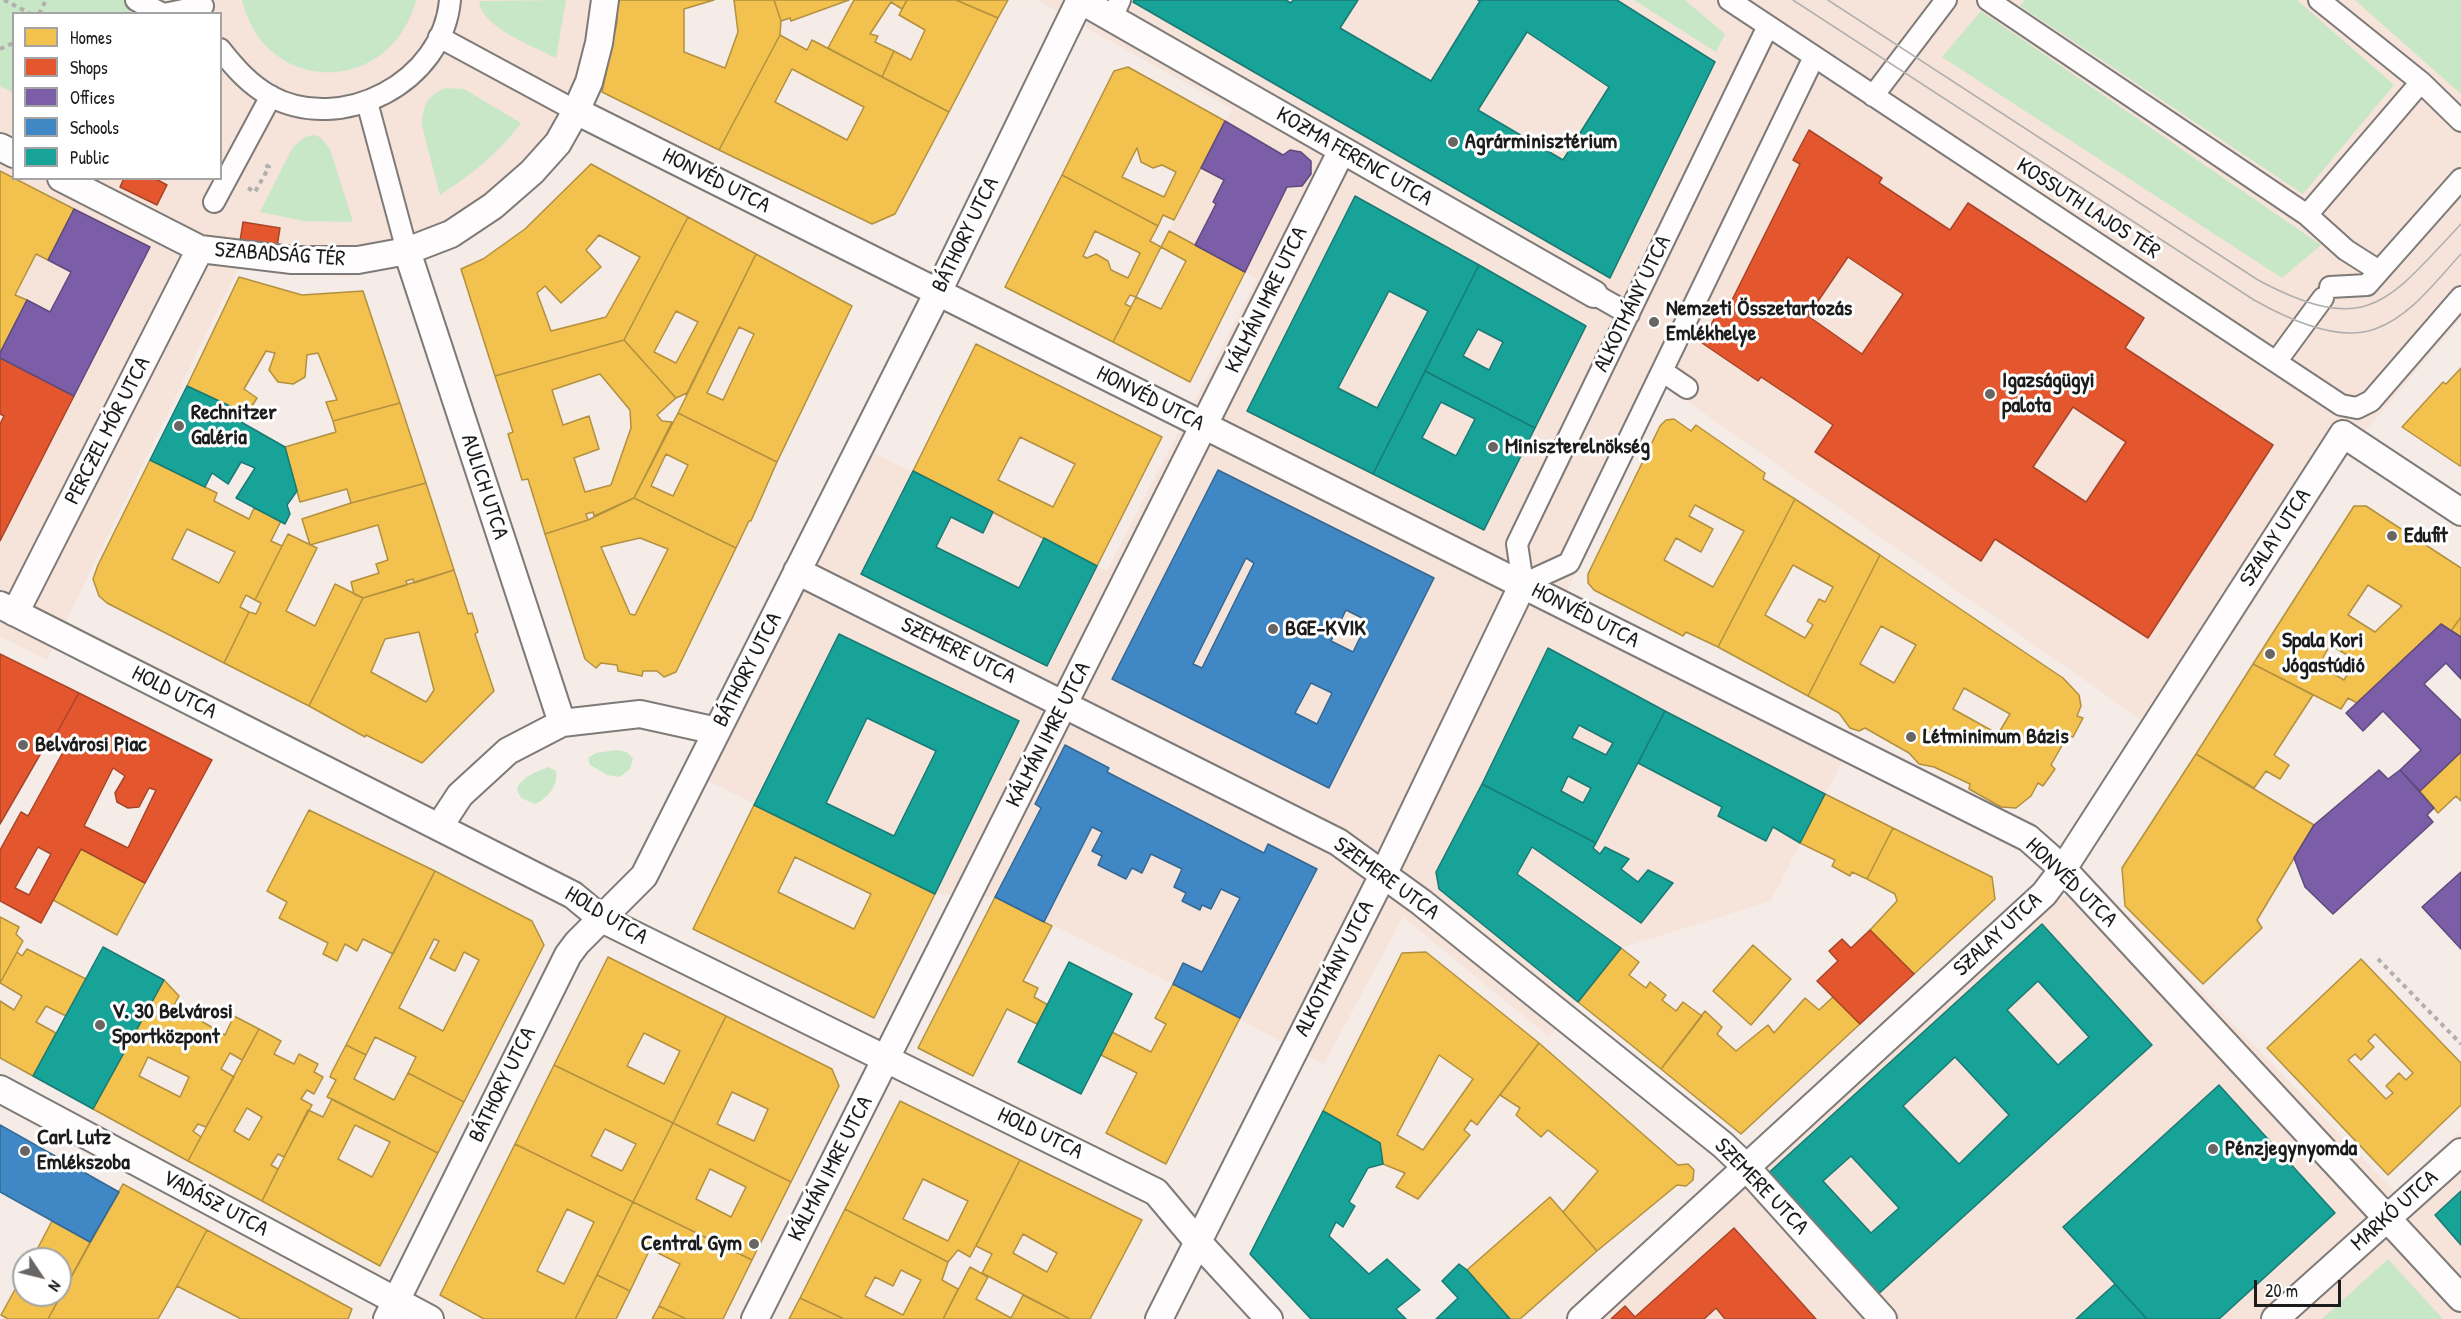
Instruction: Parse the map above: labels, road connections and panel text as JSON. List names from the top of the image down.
{
  "streets": {
    "street": [
      "KOZMA FERENC UTCA",
      "HONVÉD UTCA",
      "KOSSUTH LAJOS TÉR",
      "BÁTHORY UTCA",
      "SZABADSÁG TÉR",
      "KÁLMÁN IMRE UTCA",
      "ALKOTMÁNY UTCA",
      "PERCZEL MÓR UTCA",
      "AULICH UTCA",
      "SZALAY UTCA",
      "SZEMERE UTCA",
      "HOLD UTCA",
      "VADÁSZ UTCA",
      "MARKÓ UTCA"
    ]
  },
  "crossings": [
    ["KOZMA FERENC UTCA", "BÁTHORY UTCA"],
    ["KOZMA FERENC UTCA", "KÁLMÁN IMRE UTCA"],
    ["KOZMA FERENC UTCA", "ALKOTMÁNY UTCA"],
    ["HONVÉD UTCA", "BÁTHORY UTCA"],
    ["HONVÉD UTCA", "SZABADSÁG TÉR"],
    ["HONVÉD UTCA", "KÁLMÁN IMRE UTCA"],
    ["HONVÉD UTCA", "ALKOTMÁNY UTCA"],
    ["HONVÉD UTCA", "SZALAY UTCA"],
    ["HONVÉD UTCA", "MARKÓ UTCA"],
    ["KOSSUTH LAJOS TÉR", "ALKOTMÁNY UTCA"],
    ["KOSSUTH LAJOS TÉR", "SZALAY UTCA"],
    ["BÁTHORY UTCA", "SZEMERE UTCA"],
    ["BÁTHORY UTCA", "HOLD UTCA"],
    ["BÁTHORY UTCA", "VADÁSZ UTCA"],
    ["SZABADSÁG TÉR", "PERCZEL MÓR UTCA"],
    ["SZABADSÁG TÉR", "AULICH UTCA"],
    ["KÁLMÁN IMRE UTCA", "SZEMERE UTCA"],
    ["KÁLMÁN IMRE UTCA", "HOLD UTCA"],
    ["ALKOTMÁNY UTCA", "SZEMERE UTCA"],
    ["ALKOTMÁNY UTCA", "HOLD UTCA"],
    ["PERCZEL MÓR UTCA", "HOLD UTCA"],
    ["SZALAY UTCA", "SZEMERE UTCA"]
  ],
  "places": [
    "Agrárminisztérium",
    "Nemzeti Összetartozás Emlékhelye",
    "Igazságügyi palota",
    "Rechnitzer Galéria",
    "Miniszterelnökség",
    "Edufit",
    "BGE-KVIK",
    "Spala Kori Jógastúdió",
    "Létminimum Bázis",
    "Belvárosi Piac",
    "V. 30 Belvárosi Sportközpont",
    "Pénzjegynyomda",
    "Carl Lutz Emlékszoba",
    "Central Gym"
  ],
  "legend": [
    "Homes",
    "Shops",
    "Offices",
    "Schools",
    "Public"
  ],
  "scale_bar": "20 m",
  "north": "bottom right"
}
